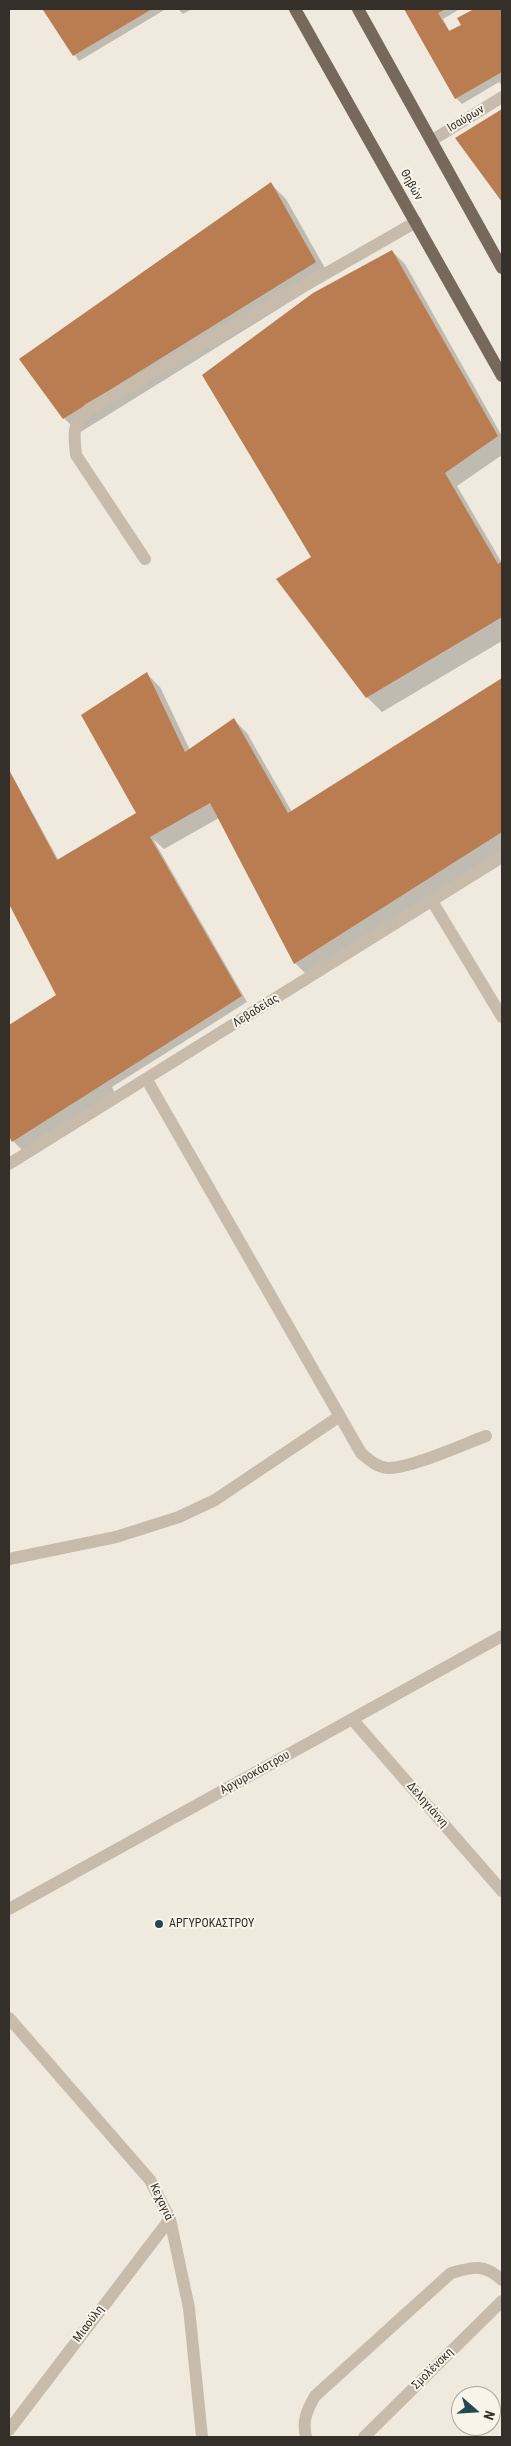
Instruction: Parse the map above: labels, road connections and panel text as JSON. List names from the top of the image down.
{
  "streets": {
    "main road": ["Θηβών"],
    "street": [
      "Ισαύρων",
      "Λεβαδείας",
      "Αργυροκάστρου",
      "Δεληγιάννη",
      "Κεχαγιά",
      "Μιαούλη",
      "Σμολένσκη"
    ]
  },
  "crossings": [
    ["Αργυροκάστρου", "Δεληγιάννη"],
    ["Κεχαγιά", "Μιαούλη"]
  ],
  "places": ["ΑΡΓΥΡΟΚΑΣΤΡΟΥ"],
  "north": "right"
}
